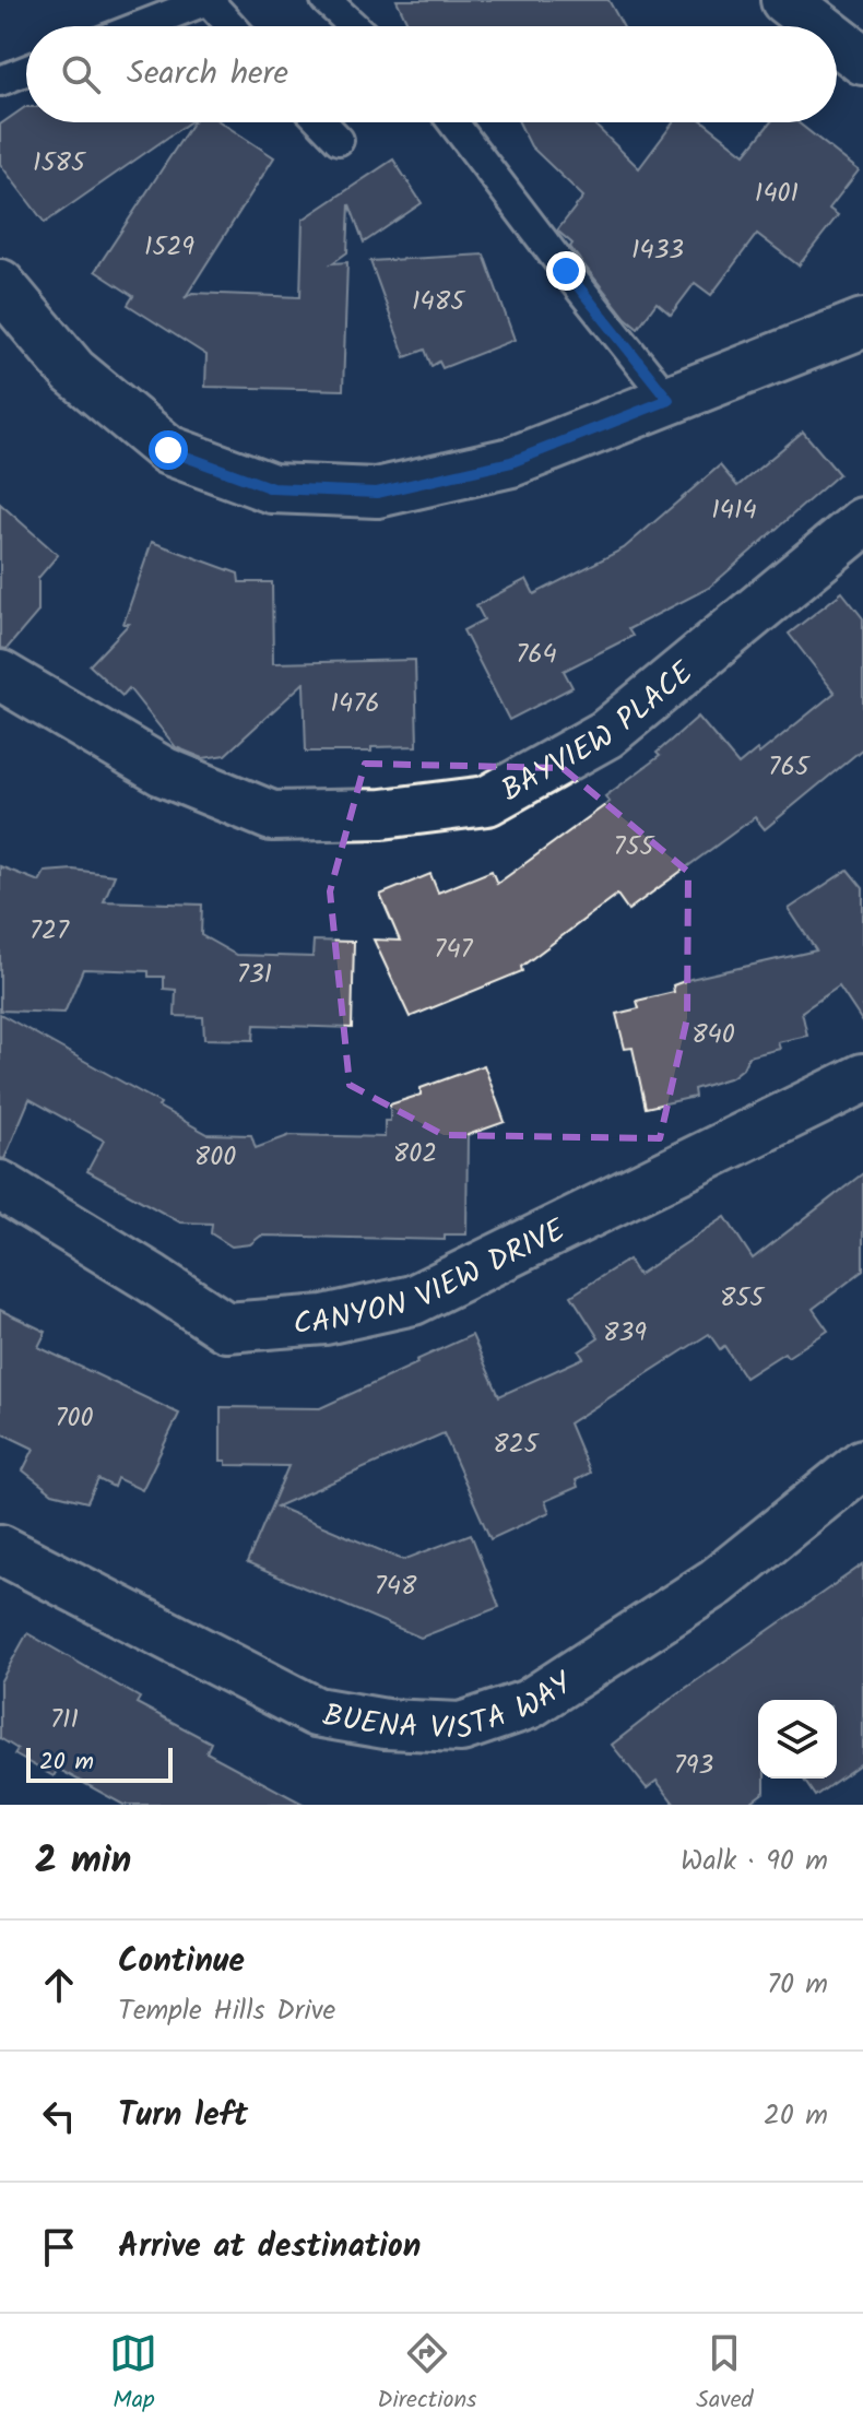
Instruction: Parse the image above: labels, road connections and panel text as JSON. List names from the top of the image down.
{
  "streets": {
    "street": ["BAYVIEW PLACE", "CANYON VIEW DRIVE", "BUENA VISTA WAY"]
  },
  "house_numbers": [
    "1585",
    "1401",
    "1529",
    "1433",
    "1485",
    "1414",
    "764",
    "1476",
    "765",
    "755",
    "727",
    "747",
    "731",
    "840",
    "802",
    "800",
    "855",
    "839",
    "700",
    "825",
    "748",
    "711",
    "793"
  ],
  "scale_bar": "20 m",
  "page": {
    "search": "Search here",
    "scale": "20 m",
    "heading": ["2 min", "Walk · 90 m"],
    "list": [
      ["Continue", "Temple Hills Drive", "70 m"],
      ["Turn left", "20 m"],
      "Arrive at destination"
    ],
    "nav": ["Map", "Directions", "Saved"]
  }
}
